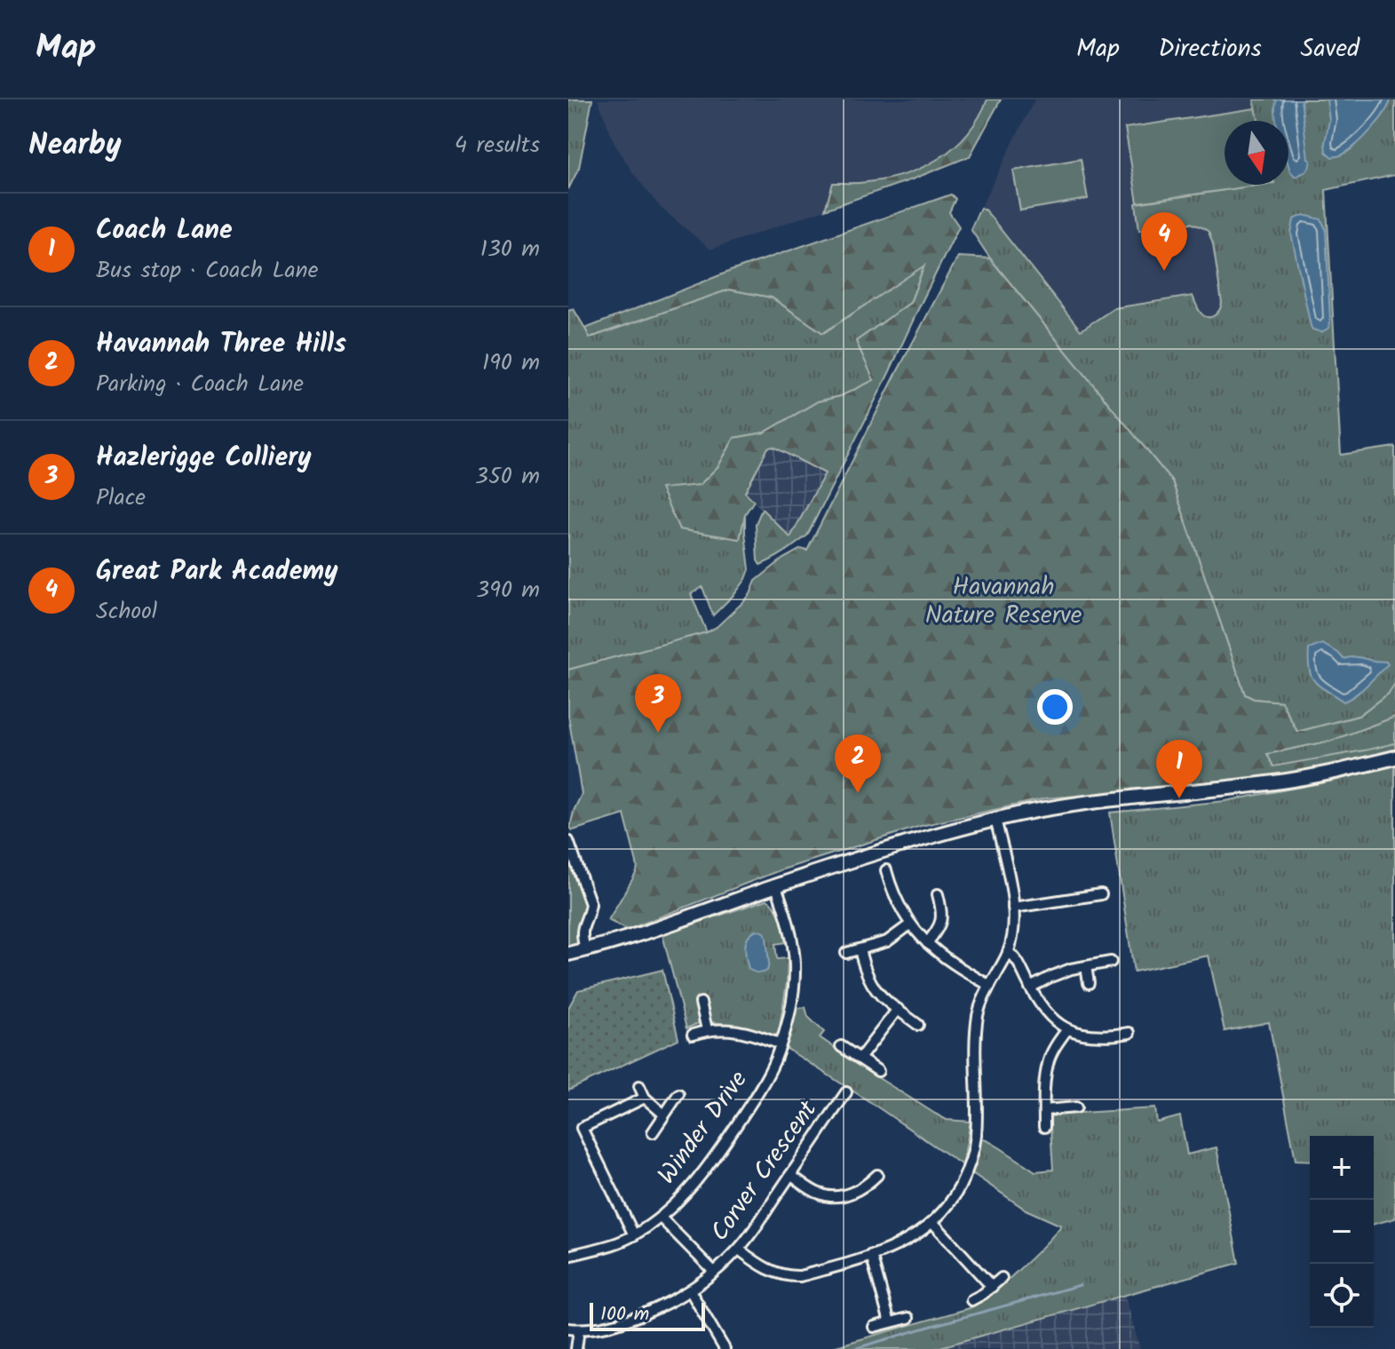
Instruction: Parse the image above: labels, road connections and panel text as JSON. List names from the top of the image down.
{
  "streets": {
    "street": ["Winder Drive", "Corver Crescent"]
  },
  "crossings": [
    ["Winder Drive", "Corver Crescent"]
  ],
  "parks": ["Havannah Nature Reserve"],
  "scale_bar": "100 m",
  "north": "bottom",
  "page": {
    "header": "Map",
    "nav": ["Map", "Directions", "Saved"],
    "heading": ["Nearby", "4 results"],
    "list": [
      {
        "mark": "1",
        "name": "Coach Lane",
        "note": "Bus stop · Coach Lane",
        "value": "130 m"
      },
      {
        "mark": "2",
        "name": "Havannah Three Hills",
        "note": "Parking · Coach Lane",
        "value": "190 m"
      },
      {
        "mark": "3",
        "name": "Hazlerigge Colliery",
        "note": "Place",
        "value": "350 m"
      },
      {
        "mark": "4",
        "name": "Great Park Academy",
        "note": "School",
        "value": "390 m"
      }
    ],
    "pins": [
      "4",
      "3",
      "2",
      "1"
    ],
    "map_buttons": ["+", "−"],
    "scale": "100 m"
  }
}
